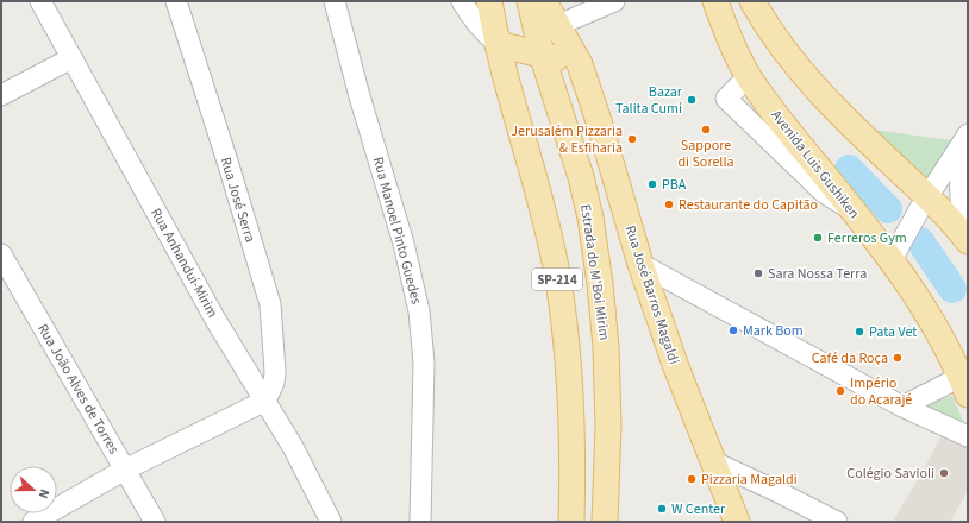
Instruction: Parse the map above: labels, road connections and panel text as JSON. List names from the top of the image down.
{
  "streets": {
    "main road": [
      "Avenida Luis Gushiken",
      "Estrada do M'Boi Mirim",
      "SP-214",
      "Rua José Barros Magaldi"
    ],
    "street": [
      "Rua José Serra",
      "Rua Manoel Pinto Guedes",
      "Rua Anhanduí-Mirim",
      "Rua João Alves de Torres"
    ]
  },
  "crossings": [
    ["Rua José Serra", "Rua Anhanduí-Mirim"]
  ],
  "places": [
    "Bazar Talita Cumí",
    "Sappore di Sorella",
    "Jerusalém Pizzaria & Esfiharia",
    "PBA",
    "Restaurante do Capitão",
    "Ferreros Gym",
    "Sara Nossa Terra",
    "Mark Bom",
    "Pata Vet",
    "Café da Roça",
    "Império do Acarajé",
    "Colégio Savioli",
    "Pizzaria Magaldi",
    "W Center"
  ],
  "north": "right"
}
